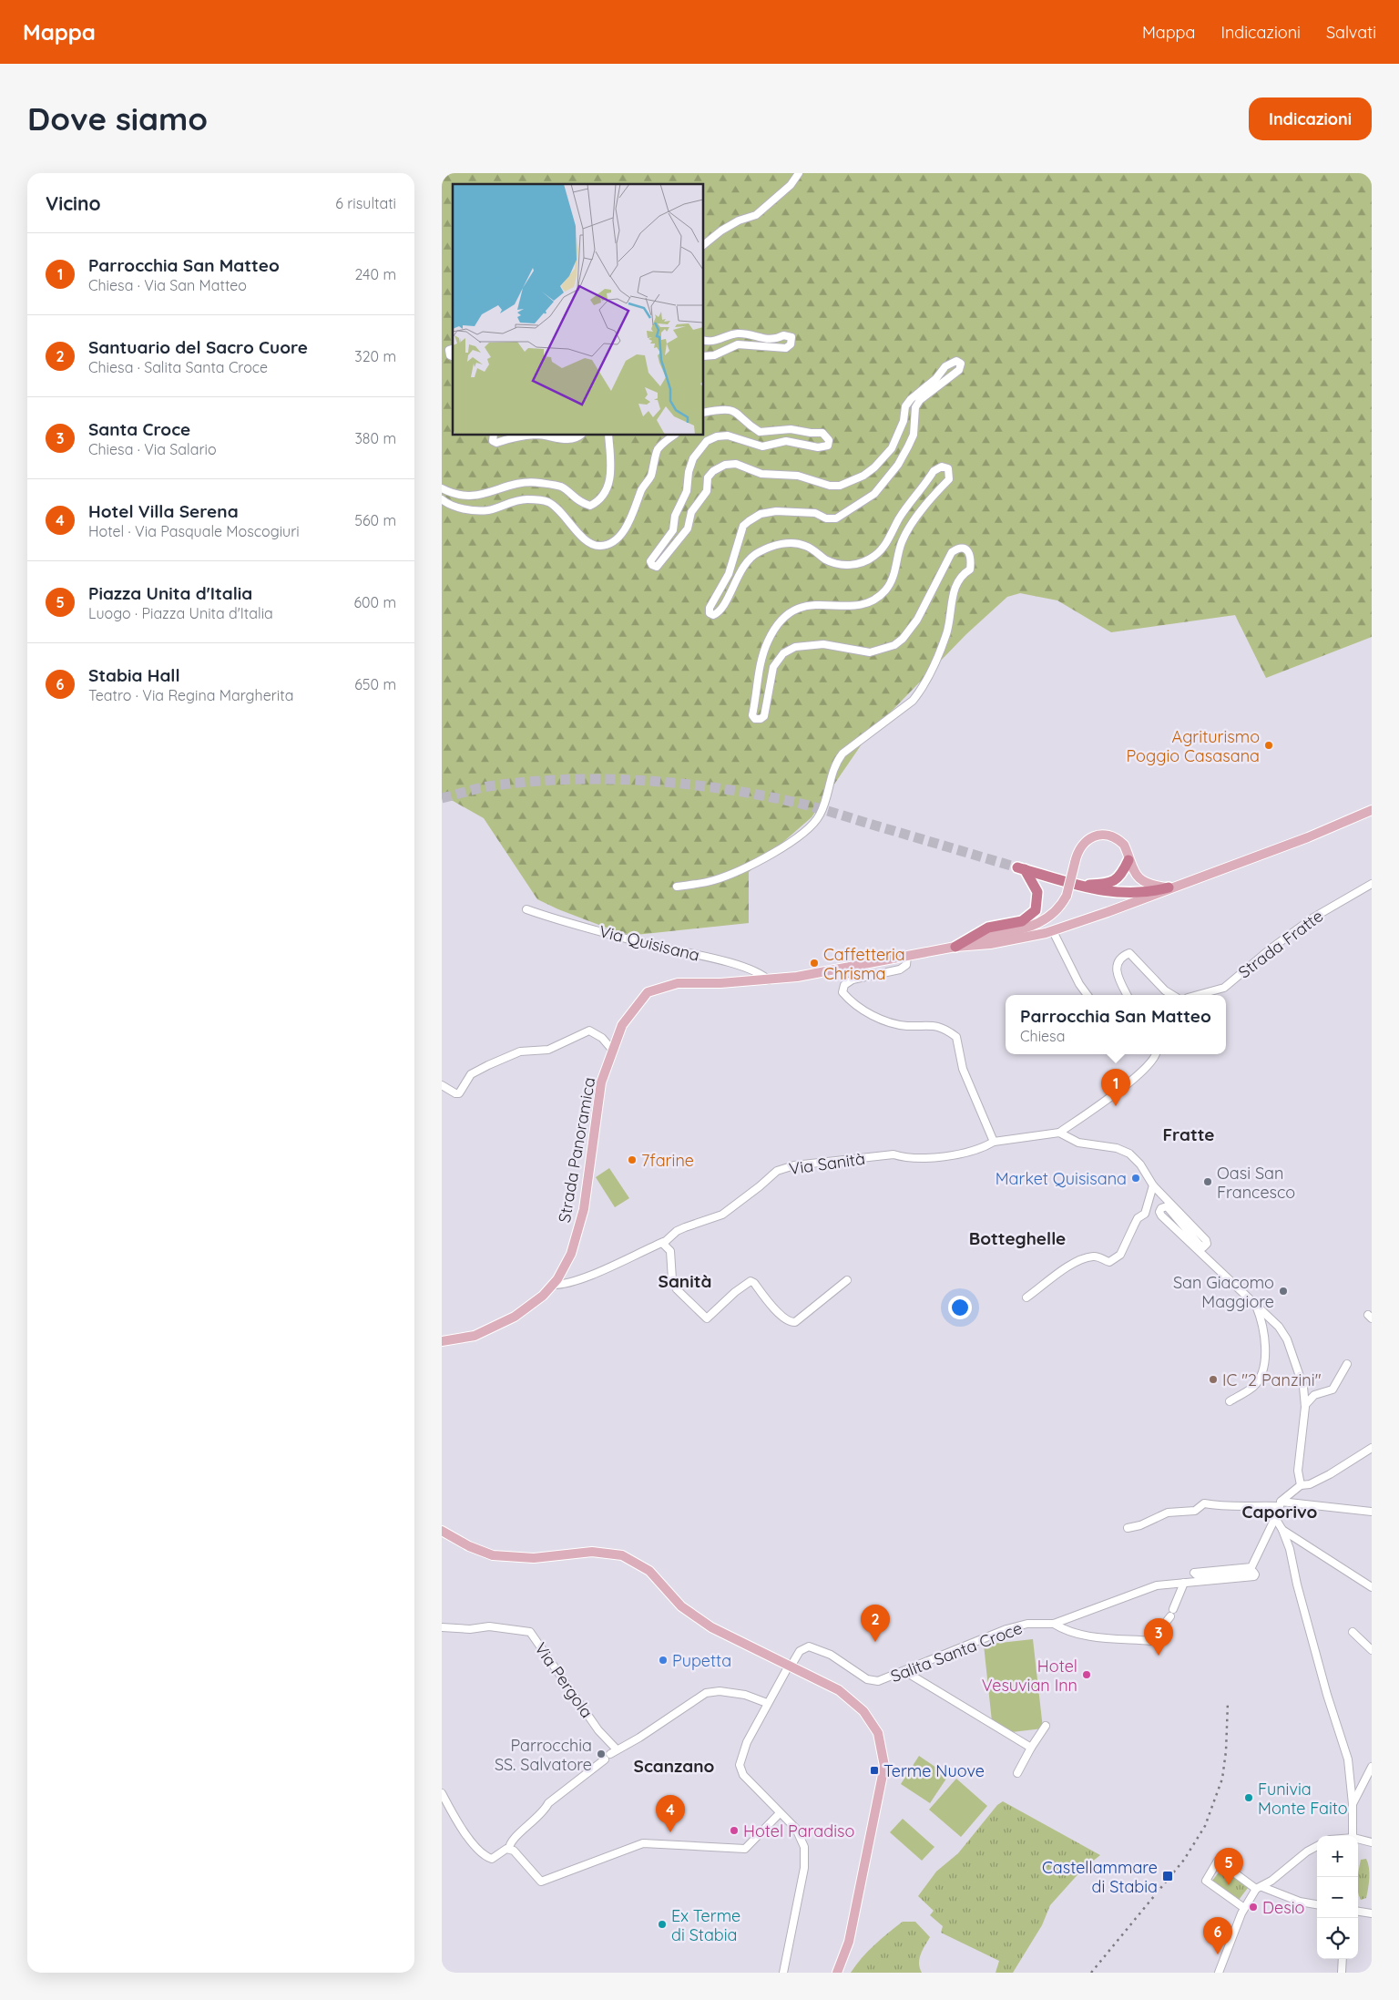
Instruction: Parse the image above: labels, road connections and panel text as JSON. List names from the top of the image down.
{
  "streets": {
    "main road": ["Strada Panoramica"],
    "street": [
      "Via Quisisana",
      "Strada Fratte",
      "Via Sanità",
      "Salita Santa Croce",
      "Via Pergola"
    ]
  },
  "crossings": [
    ["Via Quisisana", "Strada Panoramica"],
    ["Strada Panoramica", "Via Sanità"]
  ],
  "districts": [
    "Fratte",
    "Botteghelle",
    "Sanità",
    "Caporivo",
    "Scanzano"
  ],
  "places": {
    "other": [
      "Agriturismo Poggio Casasana",
      "Caffetteria Chrisma",
      "7farine",
      "Market Quisisana",
      "Oasi San Francesco",
      "San Giacomo Maggiore",
      "IC \"2 Panzini\"",
      "Pupetta",
      "Hotel Vesuvian Inn",
      "Parrocchia SS. Salvatore",
      "Funivia Monte Faito",
      "Hotel Paradiso",
      "Desio",
      "Ex Terme di Stabia"
    ],
    "transit": ["Terme Nuove", "Castellammare di Stabia"]
  },
  "page": {
    "header": "Mappa",
    "nav": ["Mappa", "Indicazioni", "Salvati"],
    "buttons": "Indicazioni",
    "title": "Dove siamo",
    "heading": ["Vicino", "6 risultati"],
    "list": [
      {
        "mark": "1",
        "name": "Parrocchia San Matteo",
        "note": "Chiesa · Via San Matteo",
        "value": "240 m"
      },
      {
        "mark": "2",
        "name": "Santuario del Sacro Cuore",
        "note": "Chiesa · Salita Santa Croce",
        "value": "320 m"
      },
      {
        "mark": "3",
        "name": "Santa Croce",
        "note": "Chiesa · Via Salario",
        "value": "380 m"
      },
      {
        "mark": "4",
        "name": "Hotel Villa Serena",
        "note": "Hotel · Via Pasquale Moscogiuri",
        "value": "560 m"
      },
      {
        "mark": "5",
        "name": "Piazza Unita d'Italia",
        "note": "Luogo · Piazza Unita d'Italia",
        "value": "600 m"
      },
      {
        "mark": "6",
        "name": "Stabia Hall",
        "note": "Teatro · Via Regina Margherita",
        "value": "650 m"
      }
    ],
    "popup": ["Parrocchia San Matteo", "Chiesa"],
    "pins": [
      "1",
      "2",
      "3",
      "4",
      "5",
      "6"
    ],
    "map_buttons": ["+", "−"]
  }
}
